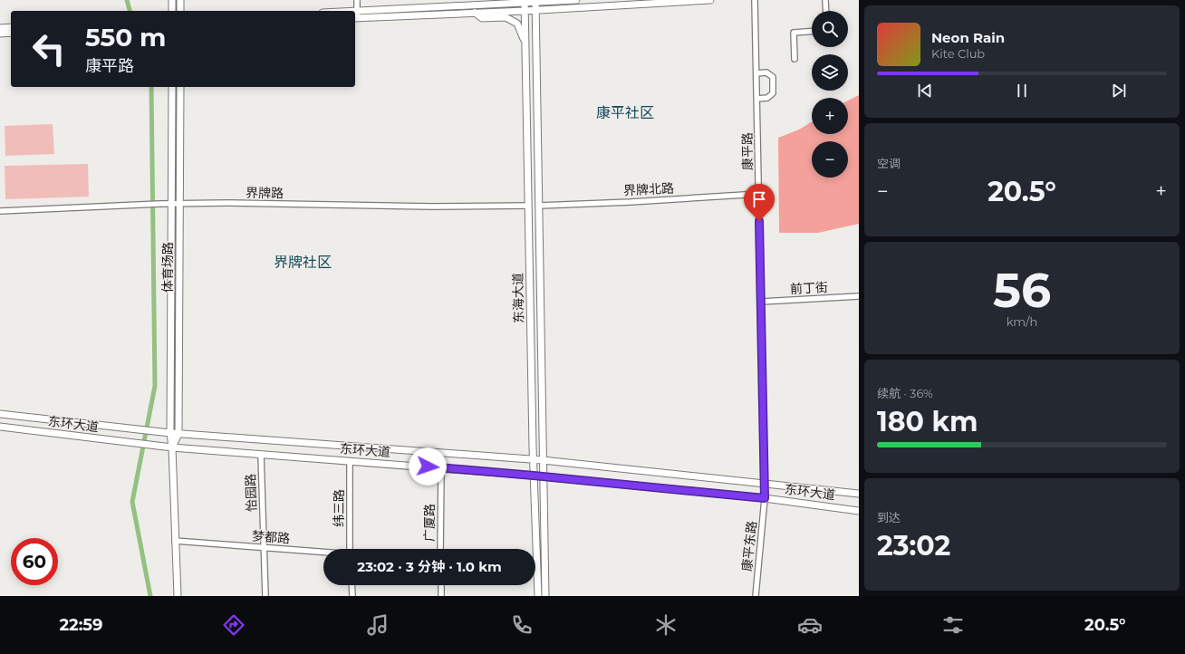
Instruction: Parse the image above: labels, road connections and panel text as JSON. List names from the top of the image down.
{
  "streets": {
    "main road": ["体育场路", "东海大道", "东环大道"],
    "street": [
      "康平路",
      "界牌北路",
      "界牌路",
      "前丁街",
      "怡园路",
      "纬三路",
      "广厦路",
      "梦都路",
      "康平东路"
    ]
  },
  "crossings": [
    ["康平路", "界牌北路"],
    ["康平路", "前丁街"],
    ["康平路", "东环大道"],
    ["康平路", "康平东路"],
    ["界牌北路", "东海大道"],
    ["界牌路", "体育场路"],
    ["界牌路", "东海大道"],
    ["体育场路", "东环大道"],
    ["体育场路", "梦都路"],
    ["东海大道", "东环大道"],
    ["东环大道", "怡园路"],
    ["东环大道", "纬三路"],
    ["东环大道", "广厦路"],
    ["东环大道", "康平东路"],
    ["怡园路", "梦都路"]
  ],
  "districts": ["康平社区", "界牌社区"],
  "page": {
    "map_buttons": ["+", "−"],
    "turn": ["550 m", "康平路"],
    "song": ["Neon Rain", "Kite Club"],
    "tile": [
      "空调",
      ["56", "km/h"],
      ["续航 · 36%", "180 km"],
      ["到达", "23:02"]
    ],
    "heat": ["−", "20.5°", "+"],
    "limit": "60",
    "trip": "23:02 · 3 分钟 · 1.0 km",
    "tabs": ["22:59", "20.5°"]
  }
}
